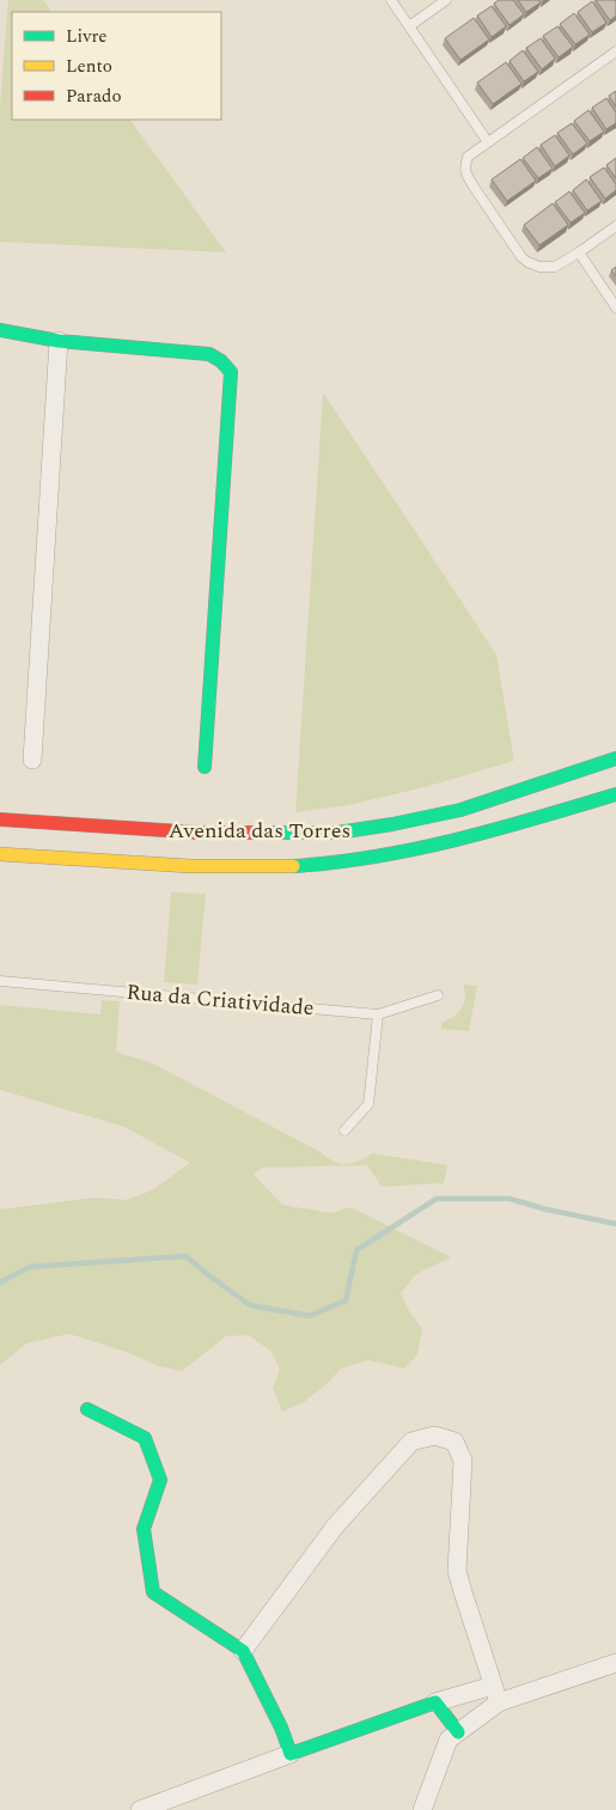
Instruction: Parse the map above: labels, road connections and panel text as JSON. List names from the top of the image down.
{
  "streets": {
    "street": ["Avenida das Torres"],
    "lane": ["Rua da Criatividade"]
  },
  "legend": ["Livre", "Lento", "Parado"]
}
